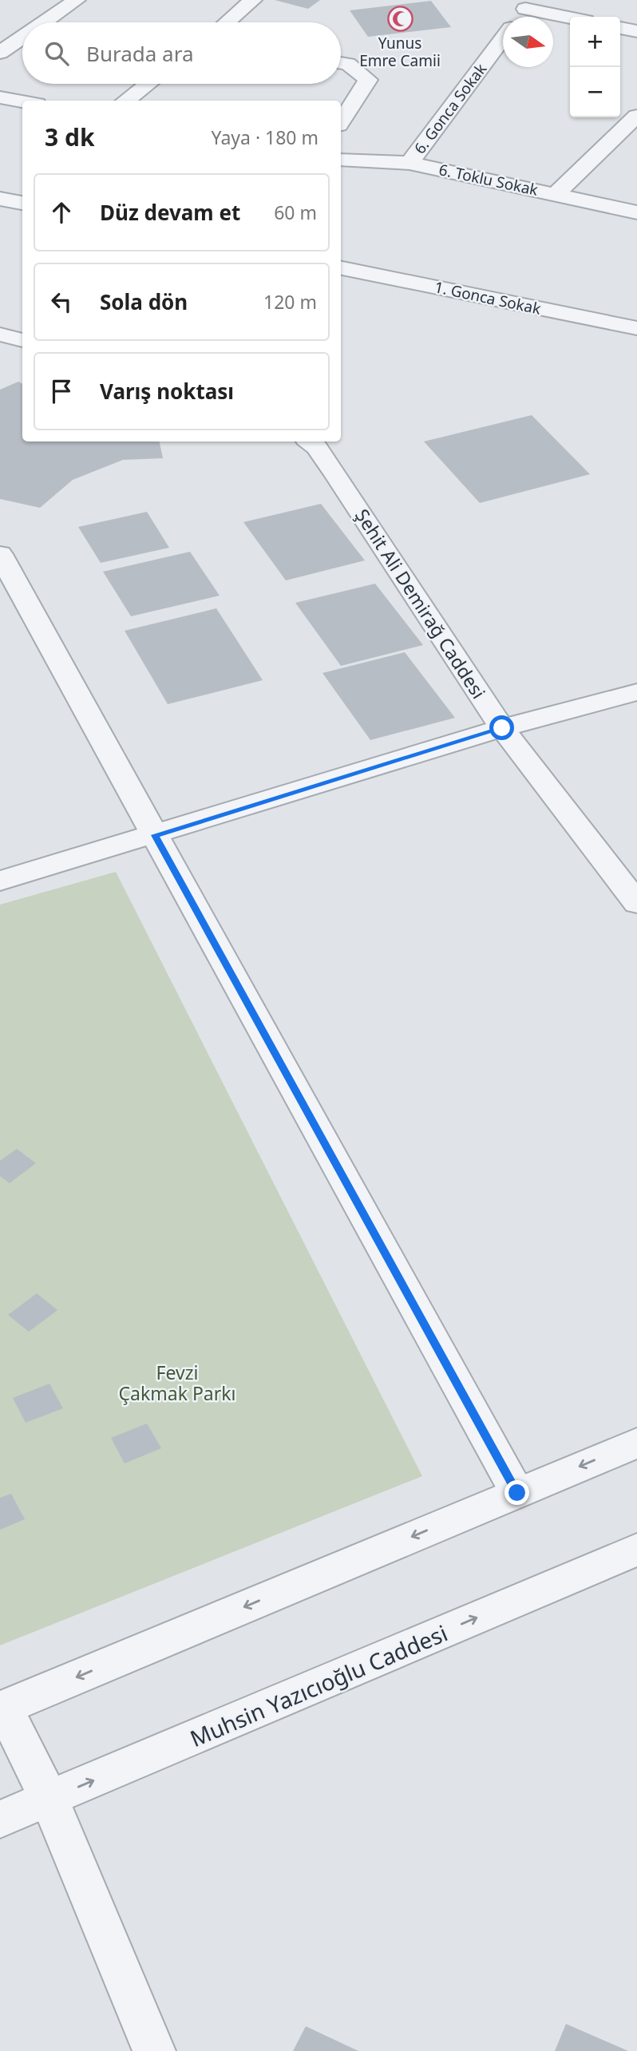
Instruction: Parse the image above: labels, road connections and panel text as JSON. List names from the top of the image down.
{
  "streets": {
    "street": [
      "6. Gonca Sokak",
      "6. Toklu Sokak",
      "1. Gonca Sokak",
      "Şehit Ali Demirağ Caddesi",
      "Muhsin Yazıcıoğlu Caddesi"
    ]
  },
  "crossings": [
    ["6. Gonca Sokak", "6. Toklu Sokak"]
  ],
  "parks": ["Fevzi Çakmak Parkı"],
  "places": {
    "mosque": ["Yunus Emre Camii"]
  },
  "north": "right",
  "page": {
    "map_buttons": ["+", "−"],
    "search": "Burada ara",
    "heading": ["3 dk", "Yaya · 180 m"],
    "list": [
      ["Düz devam et", "60 m"],
      ["Sola dön", "120 m"],
      "Varış noktası"
    ]
  }
}
